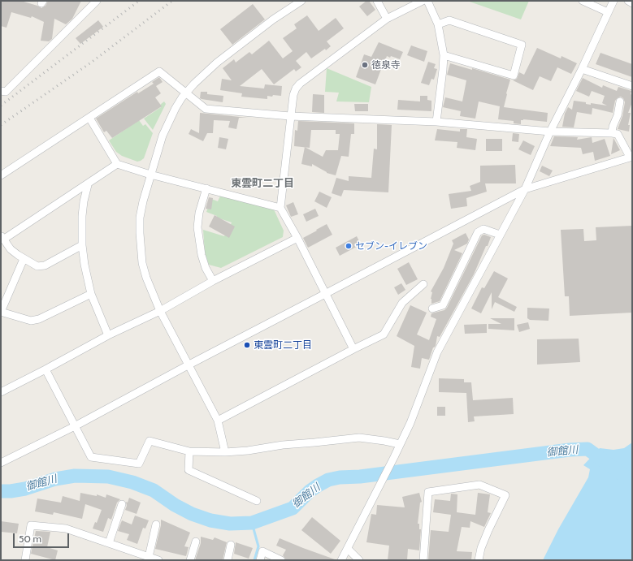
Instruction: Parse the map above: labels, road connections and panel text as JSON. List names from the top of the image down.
{
  "districts": ["東雲町二丁目"],
  "water": ["御館川"],
  "places": ["徳泉寺", "セブン-イレブン", "東雲町二丁目"],
  "scale_bar": "50 m"
}
